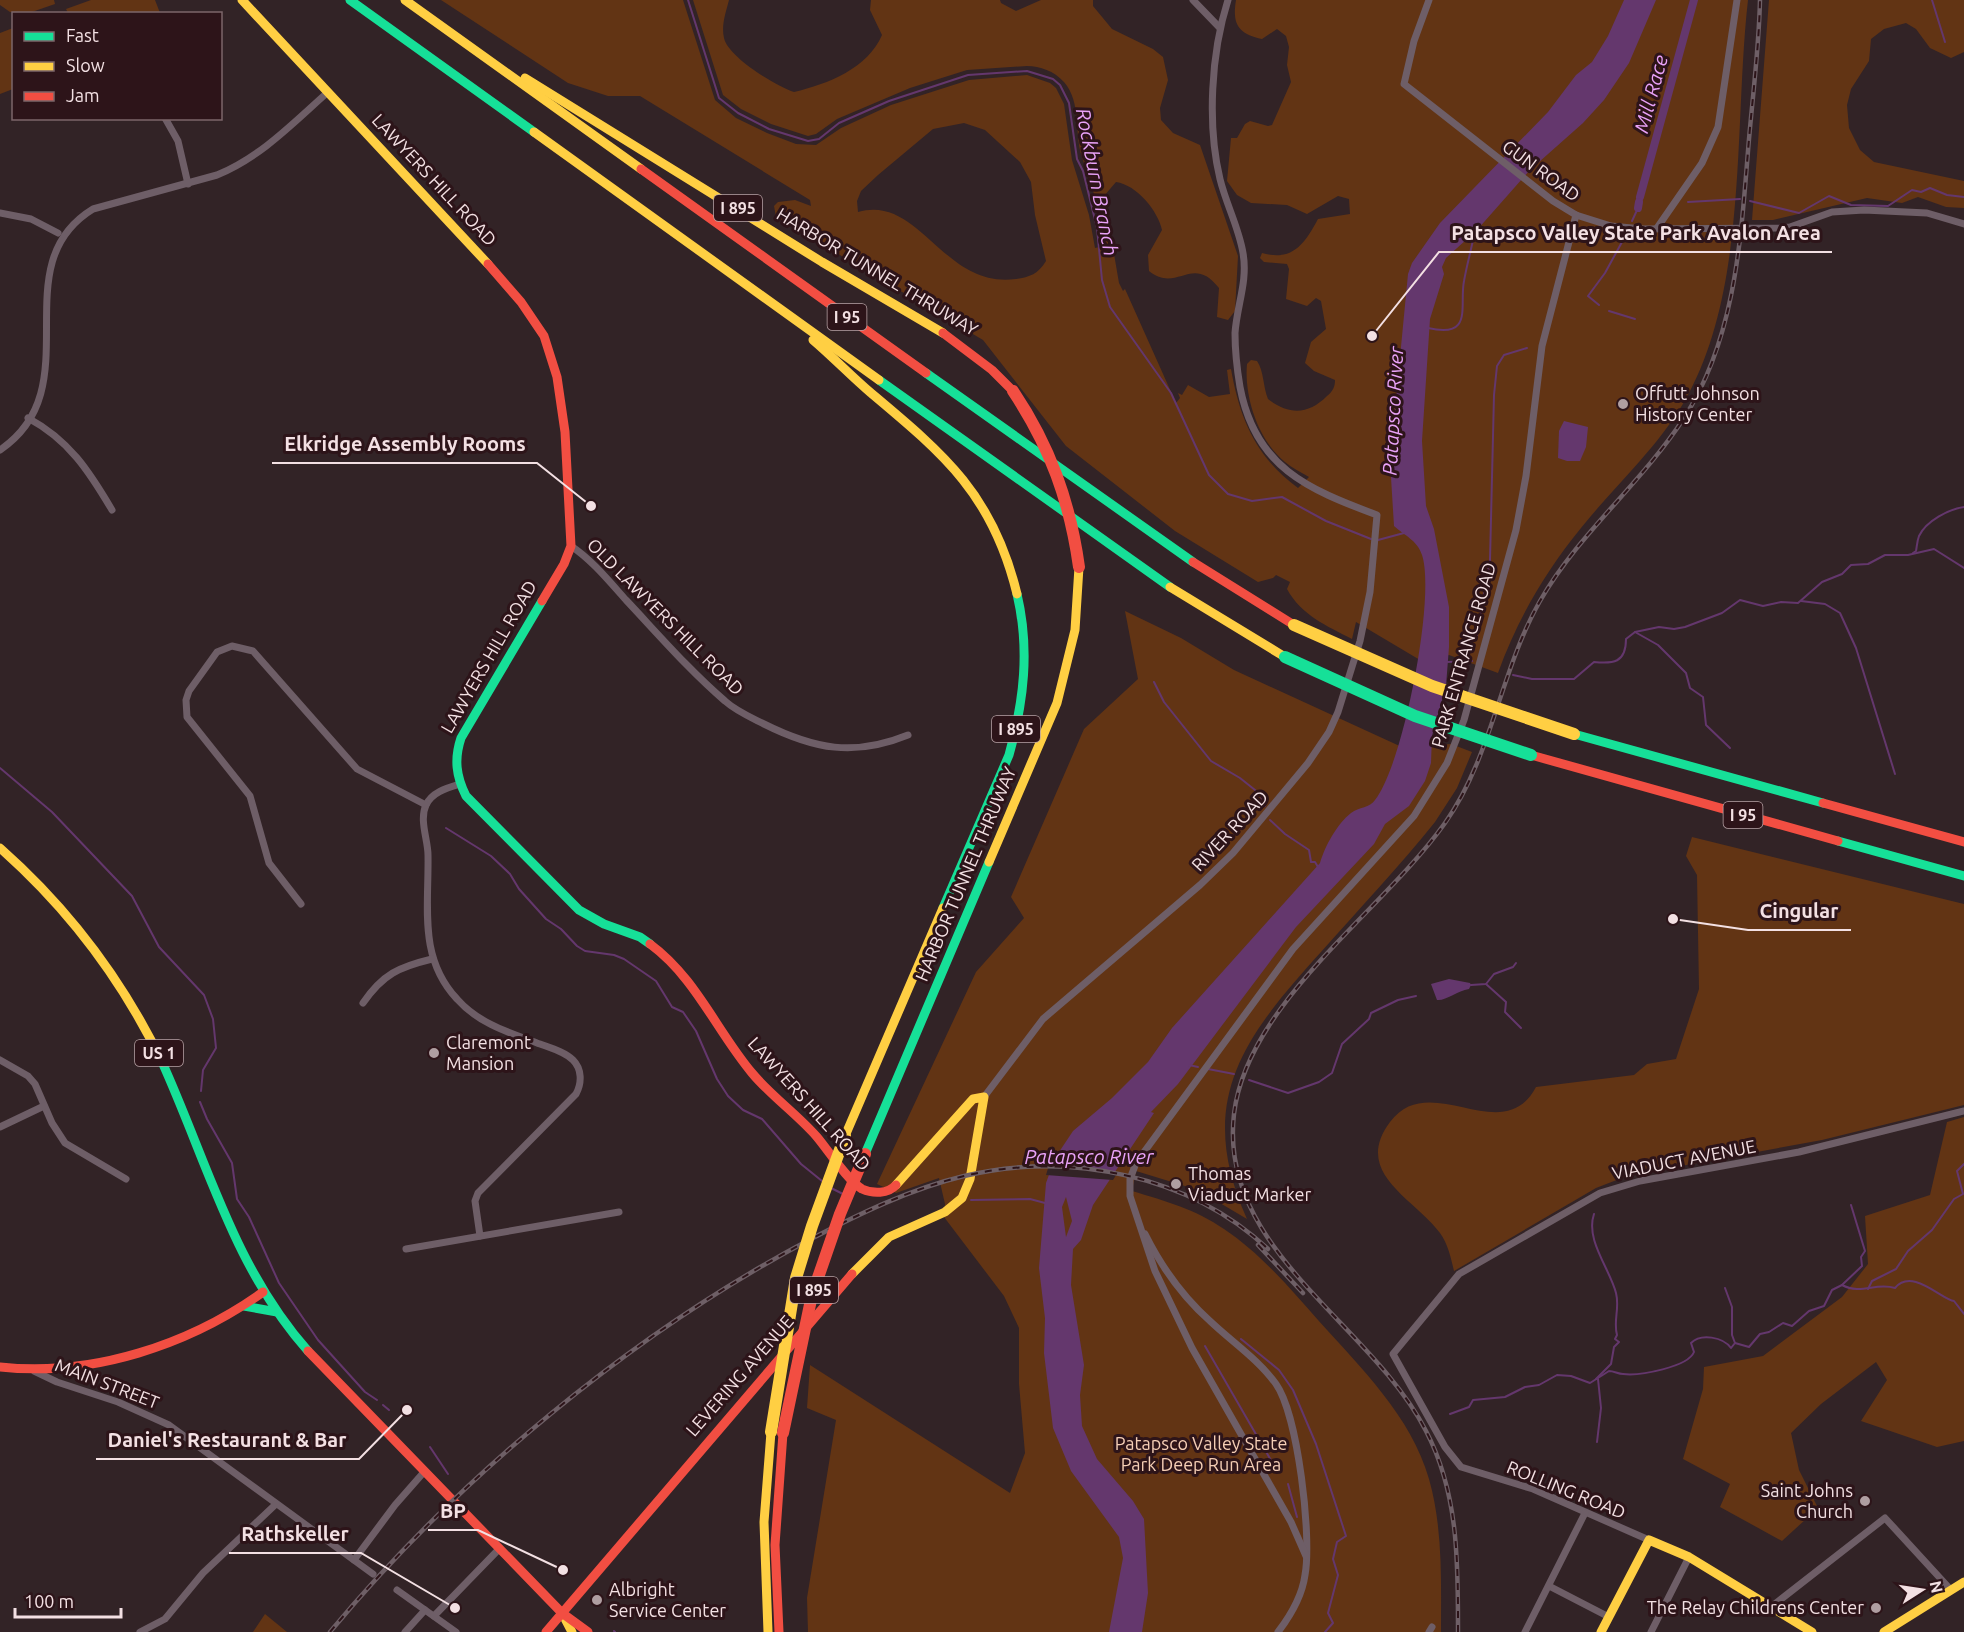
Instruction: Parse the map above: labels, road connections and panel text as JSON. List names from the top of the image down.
{
  "streets": {
    "main road": [
      "LAWYERS HILL ROAD",
      "I 895",
      "HARBOR TUNNEL THRUWAY",
      "I 95",
      "US 1",
      "LEVERING AVENUE"
    ],
    "street": [
      "GUN ROAD",
      "OLD LAWYERS HILL ROAD",
      "PARK ENTRANCE ROAD",
      "RIVER ROAD",
      "VIADUCT AVENUE",
      "MAIN STREET",
      "ROLLING ROAD"
    ]
  },
  "crossings": [
    ["GUN ROAD", "PARK ENTRANCE ROAD"],
    ["LAWYERS HILL ROAD", "OLD LAWYERS HILL ROAD"],
    ["LAWYERS HILL ROAD", "RIVER ROAD"],
    ["LAWYERS HILL ROAD", "LEVERING AVENUE"],
    ["HARBOR TUNNEL THRUWAY", "I 95"],
    ["RIVER ROAD", "LEVERING AVENUE"],
    ["US 1", "LEVERING AVENUE"],
    ["VIADUCT AVENUE", "ROLLING ROAD"]
  ],
  "water": ["Mill Race", "Rockburn Branch", "Patapsco River"],
  "parks": ["Patapsco Valley State Park Deep Run Area"],
  "places": [
    "Patapsco Valley State Park Avalon Area",
    "Offutt Johnson History Center",
    "Elkridge Assembly Rooms",
    "Cingular",
    "Claremont Mansion",
    "Thomas Viaduct Marker",
    "Daniel's Restaurant & Bar",
    "Saint Johns Church",
    "BP",
    "Albright Service Center",
    "Rathskeller",
    "The Relay Childrens Center"
  ],
  "legend": ["Fast", "Slow", "Jam"],
  "scale_bar": "100 m",
  "north": "right"
}
